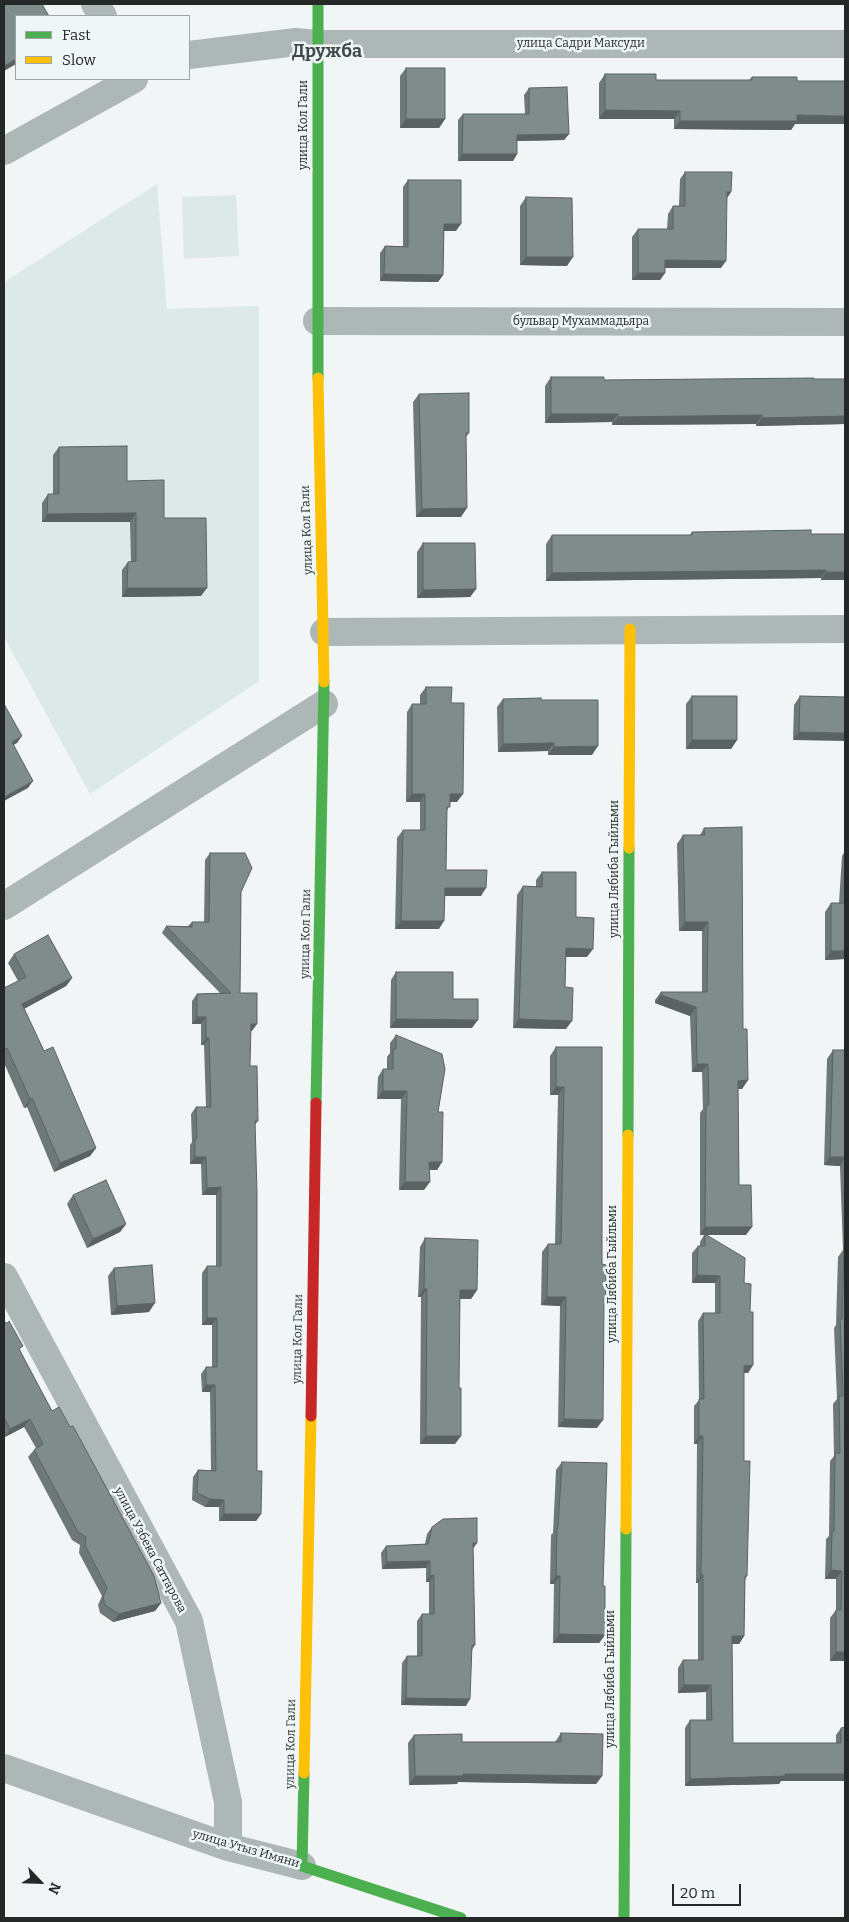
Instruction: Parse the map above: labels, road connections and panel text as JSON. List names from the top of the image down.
{
  "streets": {
    "street": [
      "улица Садри Максуди",
      "улица Кол Гали",
      "бульвар Мухаммадьяра",
      "улица Лябиба Гыйльми",
      "улица Узбека Саттарова",
      "улица Утыз Имяни"
    ]
  },
  "crossings": [
    ["улица Садри Максуди", "улица Кол Гали"],
    ["улица Кол Гали", "бульвар Мухаммадьяра"],
    ["улица Кол Гали", "улица Утыз Имяни"],
    ["улица Узбека Саттарова", "улица Утыз Имяни"]
  ],
  "districts": ["Дружба"],
  "legend": ["Fast", "Slow"],
  "scale_bar": "20 m",
  "north": "bottom right"
}
